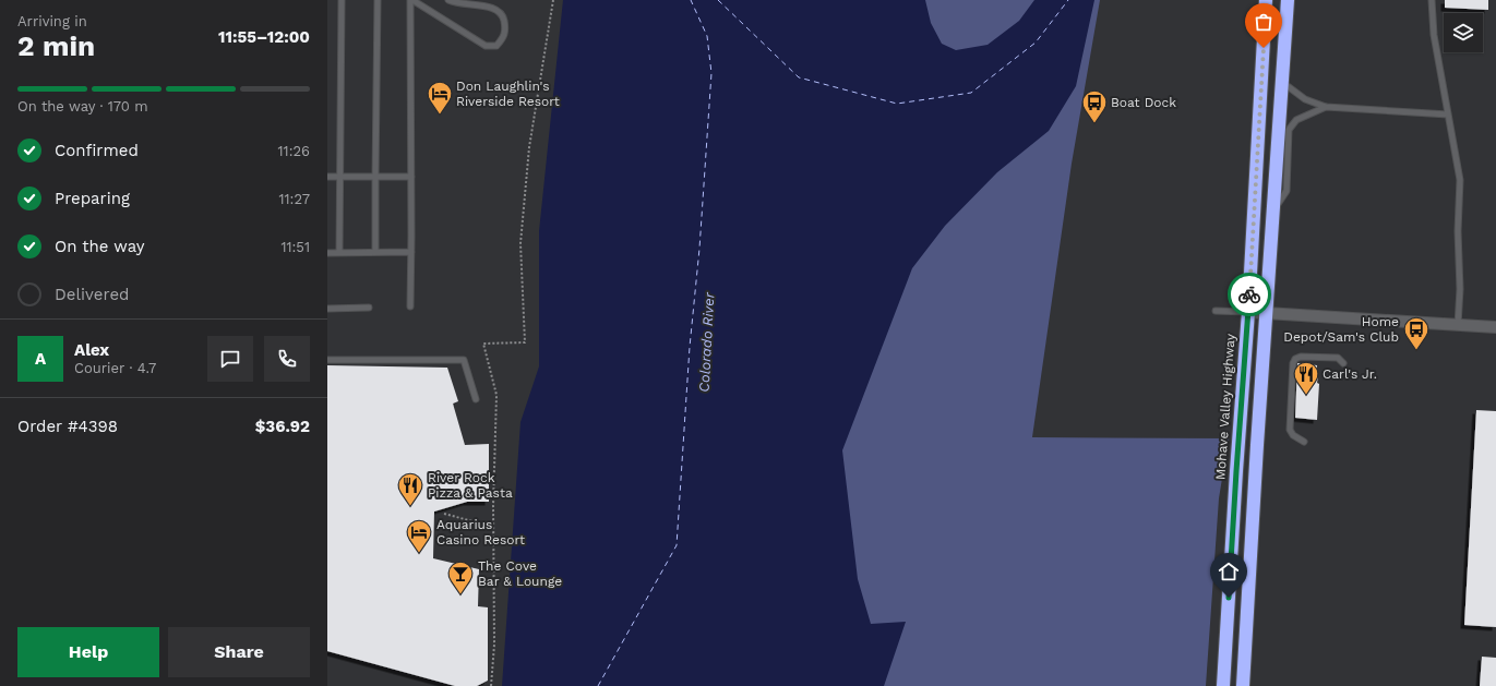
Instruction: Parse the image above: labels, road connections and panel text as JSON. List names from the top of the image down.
{
  "streets": {
    "highway": ["Mohave Valley Highway"]
  },
  "water": ["Colorado River"],
  "places": {
    "hotel": ["Don Laughlin's Riverside Resort", "Aquarius Casino Resort"],
    "bus stop": ["Boat Dock", "Home Depot/Sam's Club"],
    "restaurant": ["Carl's Jr.", "River Rock Pizza & Pasta"],
    "bar": ["The Cove Bar & Lounge"]
  },
  "page": {
    "heading": ["2 min", "Arriving in", "11:55–12:00"],
    "panel": [
      "Alex",
      "Courier · 4.7",
      "Order #4398",
      "$36.92"
    ],
    "bar": "On the way · 170 m",
    "list": [
      ["Confirmed", "11:26"],
      ["Preparing", "11:27"],
      ["On the way", "11:51"],
      "Delivered"
    ],
    "round": "A",
    "buttons": ["Help", "Share"]
  }
}
